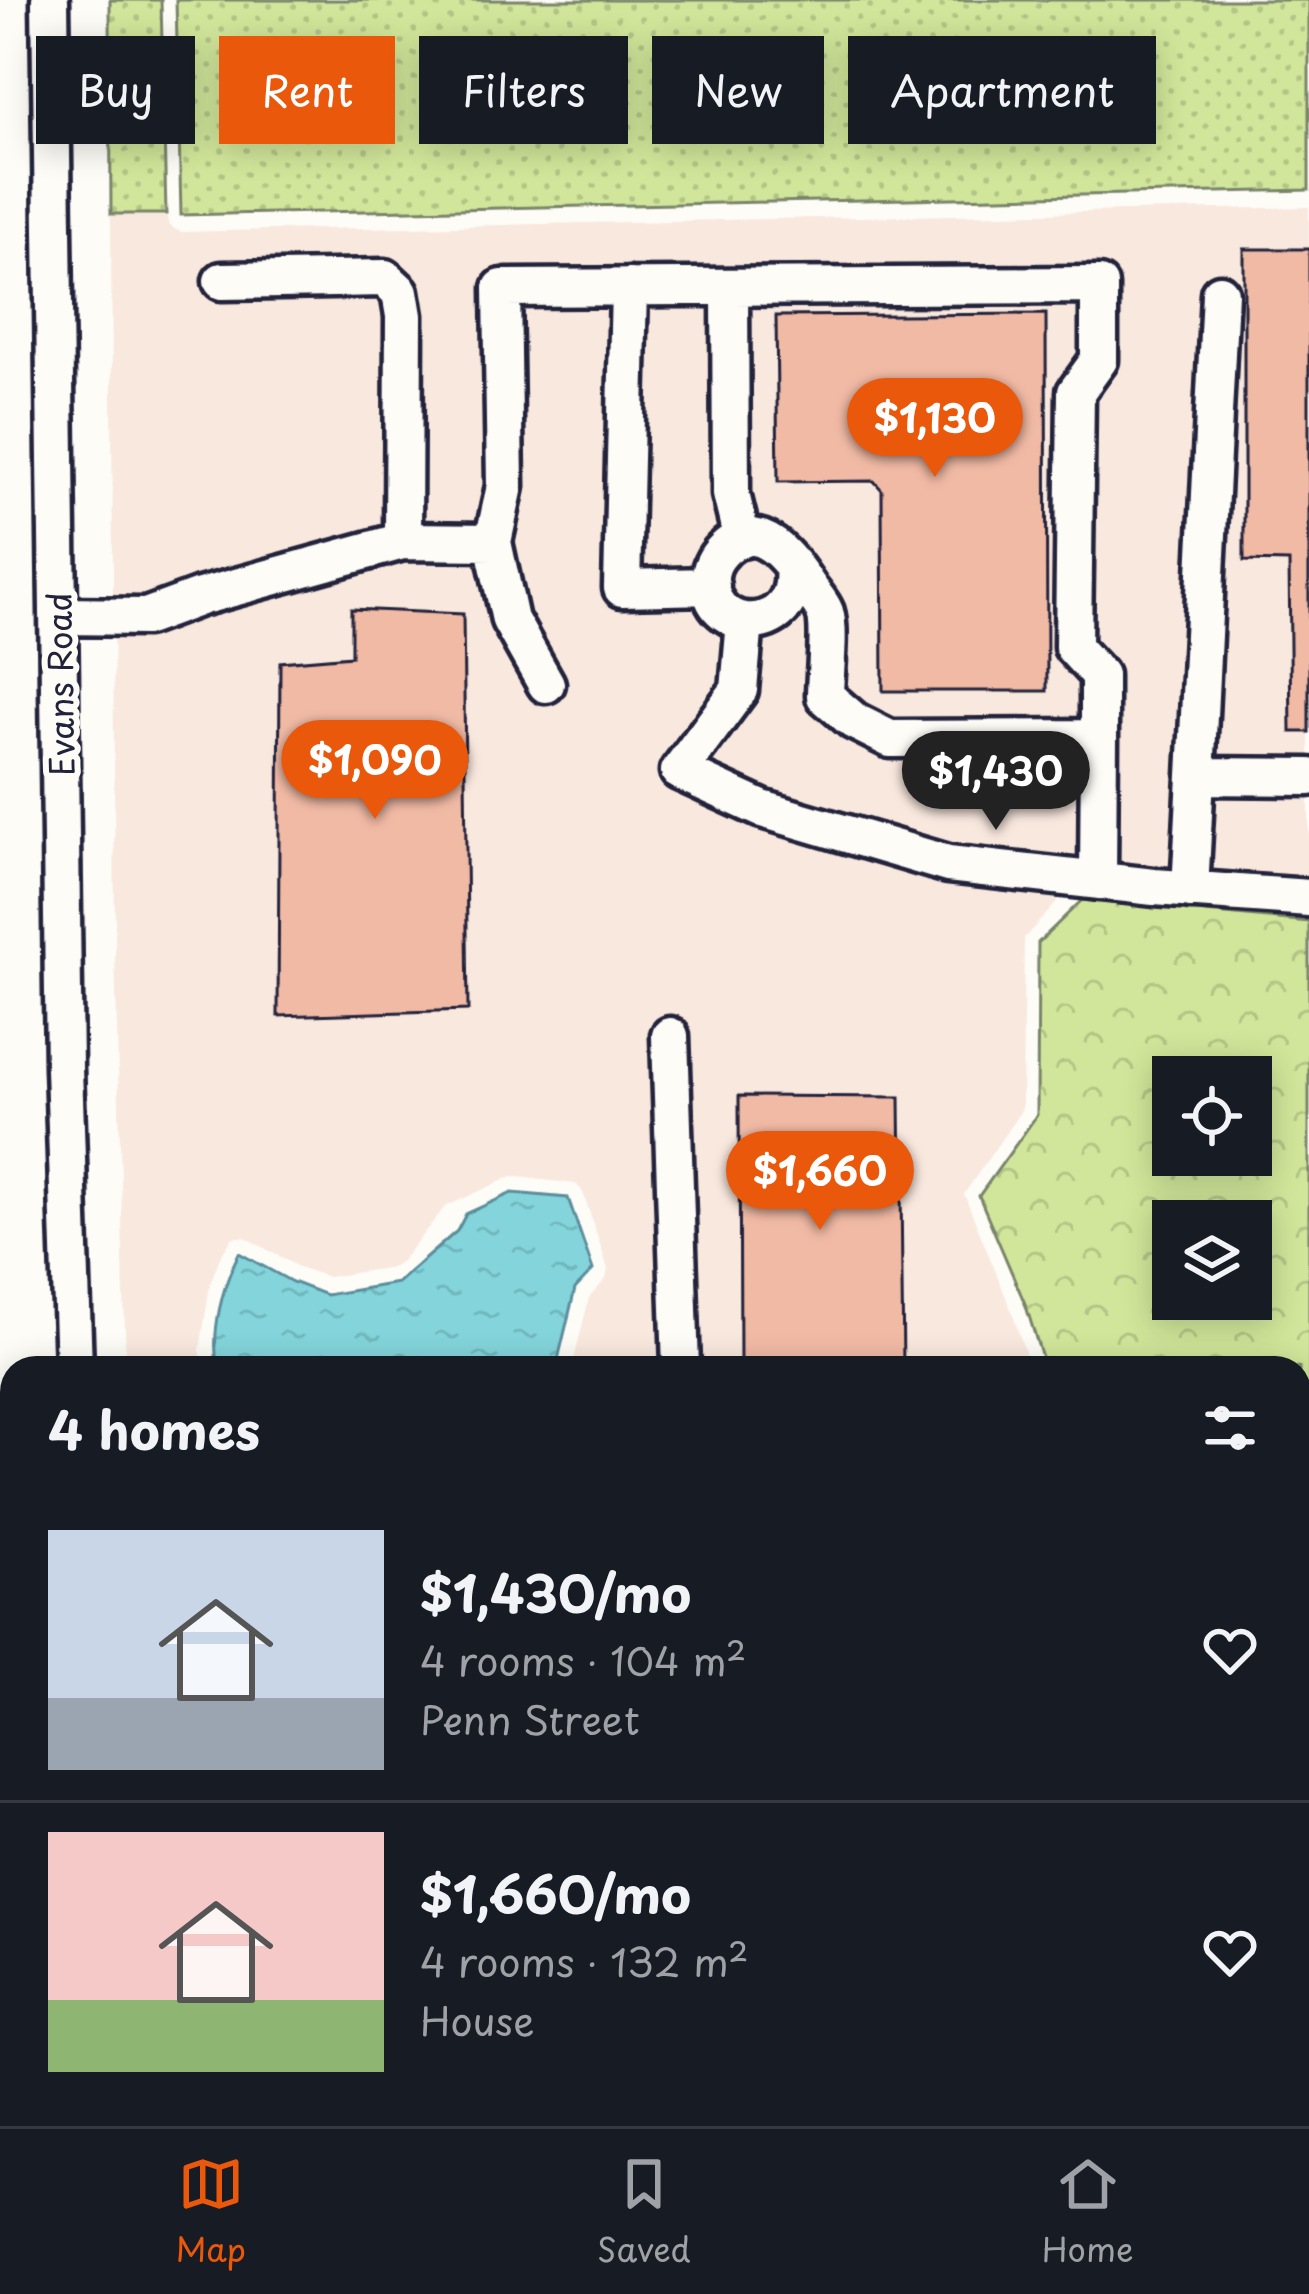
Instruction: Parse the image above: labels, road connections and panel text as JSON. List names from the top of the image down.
{
  "streets": {
    "street": ["Evans Road"]
  },
  "page": {
    "chip": [
      "Buy",
      "Rent",
      "Filters",
      "New",
      "Apartment"
    ],
    "price": [
      "$1,130",
      "$1,090",
      "$1,430",
      "$1,660"
    ],
    "heading": "4 homes",
    "list": [
      {
        "name": "$1,430/mo",
        "note": "4 rooms · 104 m² · Penn Street"
      },
      {
        "name": "$1,660/mo",
        "note": "4 rooms · 132 m² · House"
      }
    ],
    "tabs": ["Map", "Saved", "Home"]
  }
}
